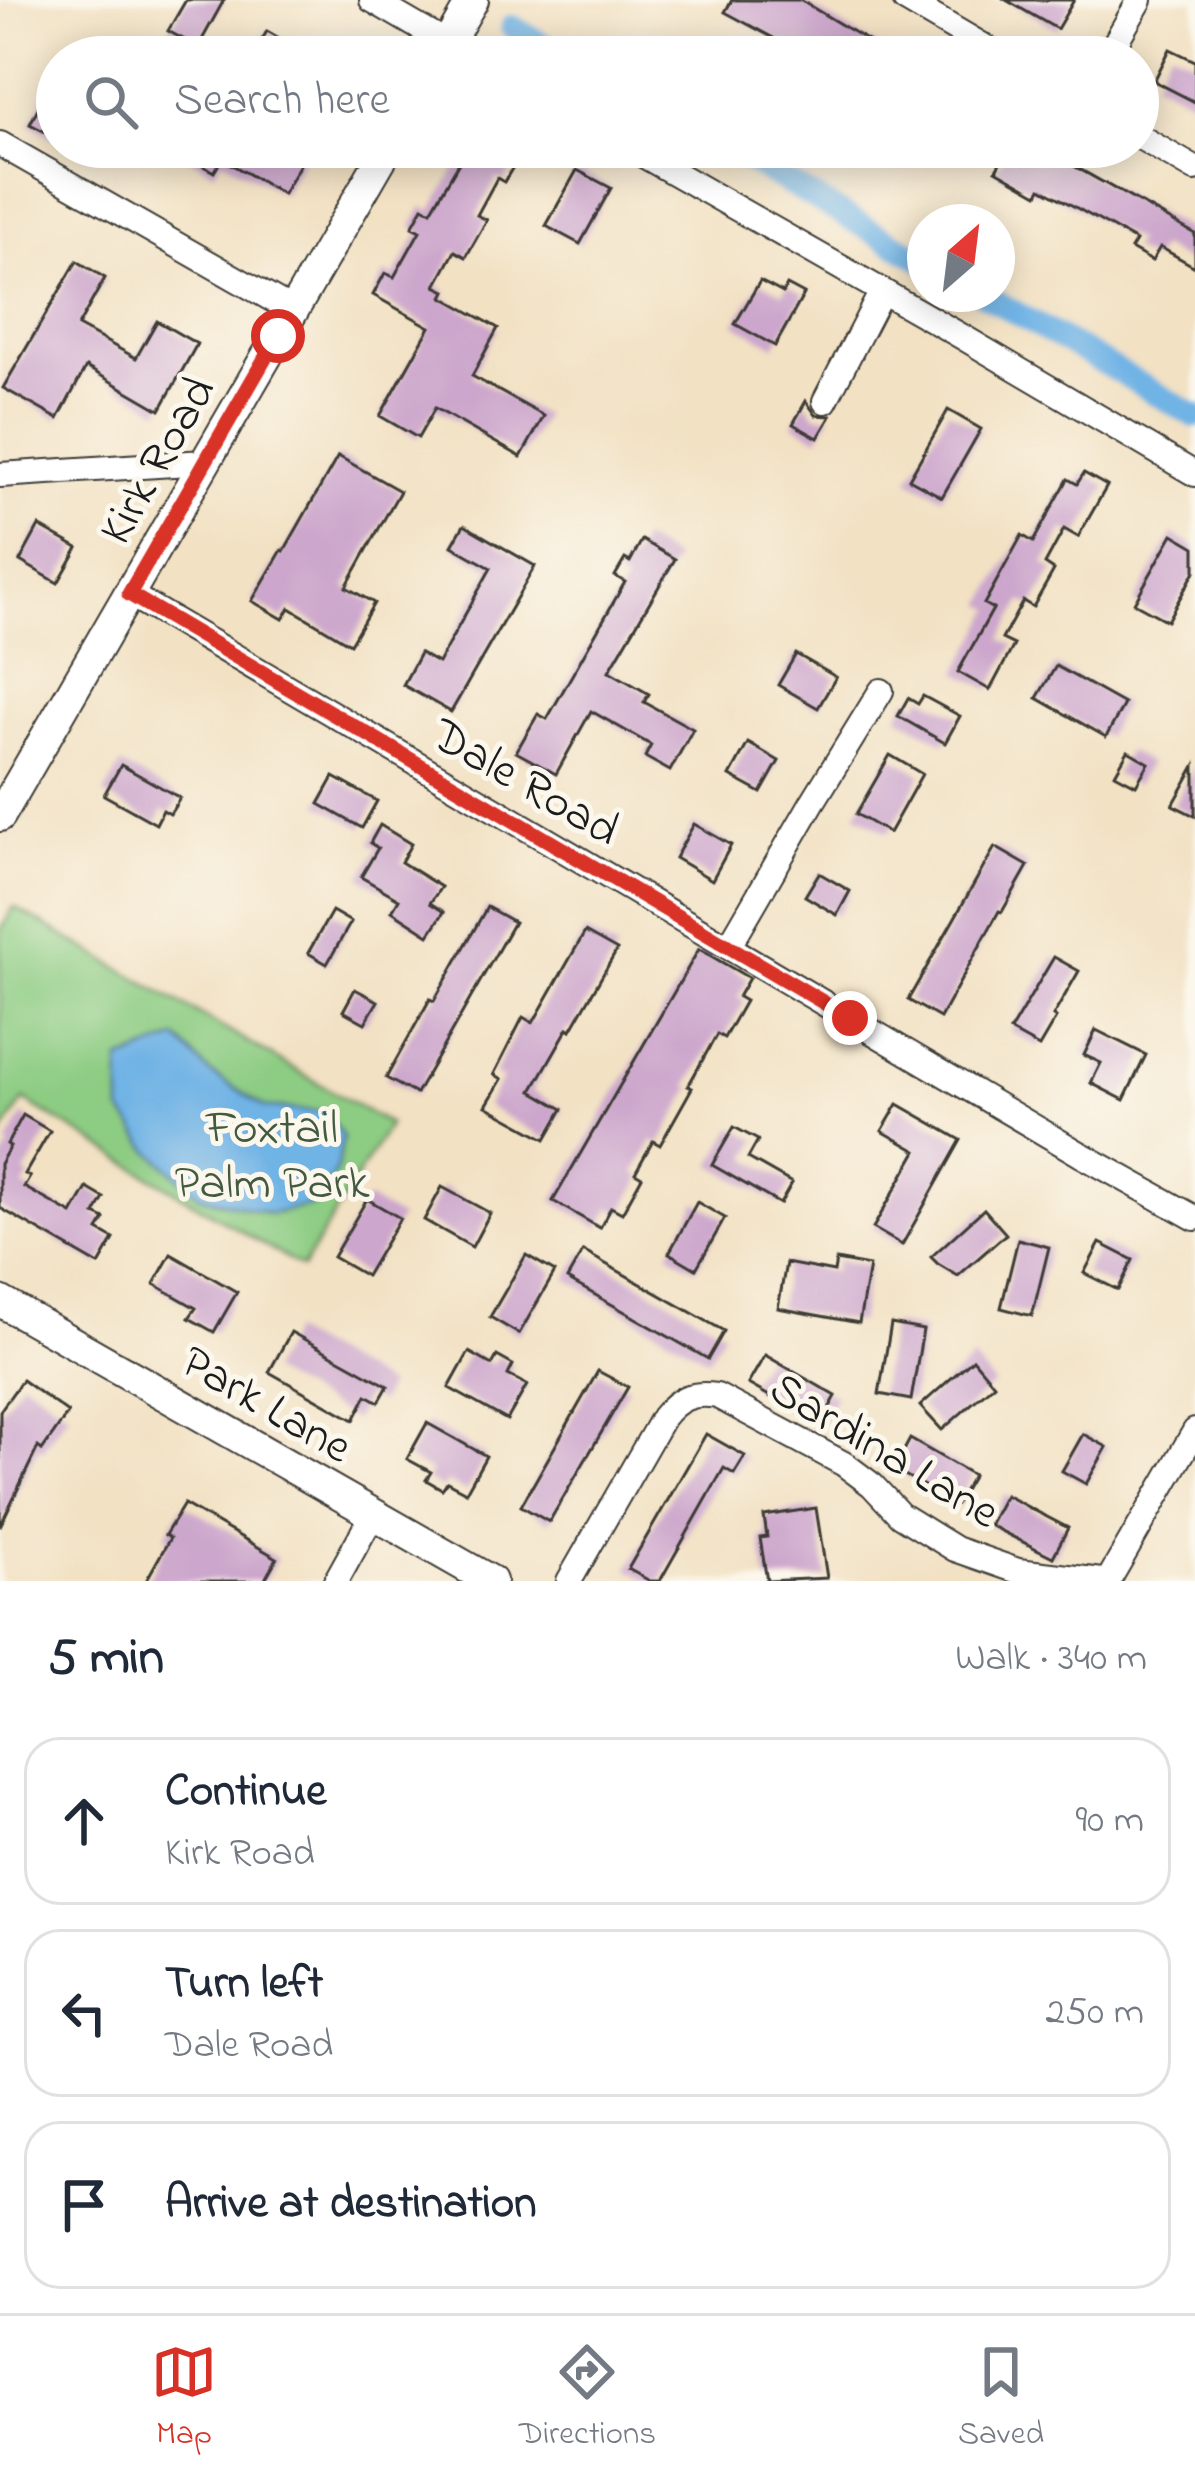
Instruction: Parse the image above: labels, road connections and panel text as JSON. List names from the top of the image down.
{
  "streets": {
    "street": [
      "Kirk Road",
      "Dale Road",
      "Park Lane",
      "Sardina Lane"
    ]
  },
  "crossings": [
    ["Kirk Road", "Dale Road"]
  ],
  "parks": ["Foxtail Palm Park"],
  "north": "top right",
  "page": {
    "search": "Search here",
    "heading": ["5 min", "Walk · 340 m"],
    "list": [
      ["Continue", "Kirk Road", "90 m"],
      ["Turn left", "Dale Road", "250 m"],
      "Arrive at destination"
    ],
    "nav": ["Map", "Directions", "Saved"]
  }
}
